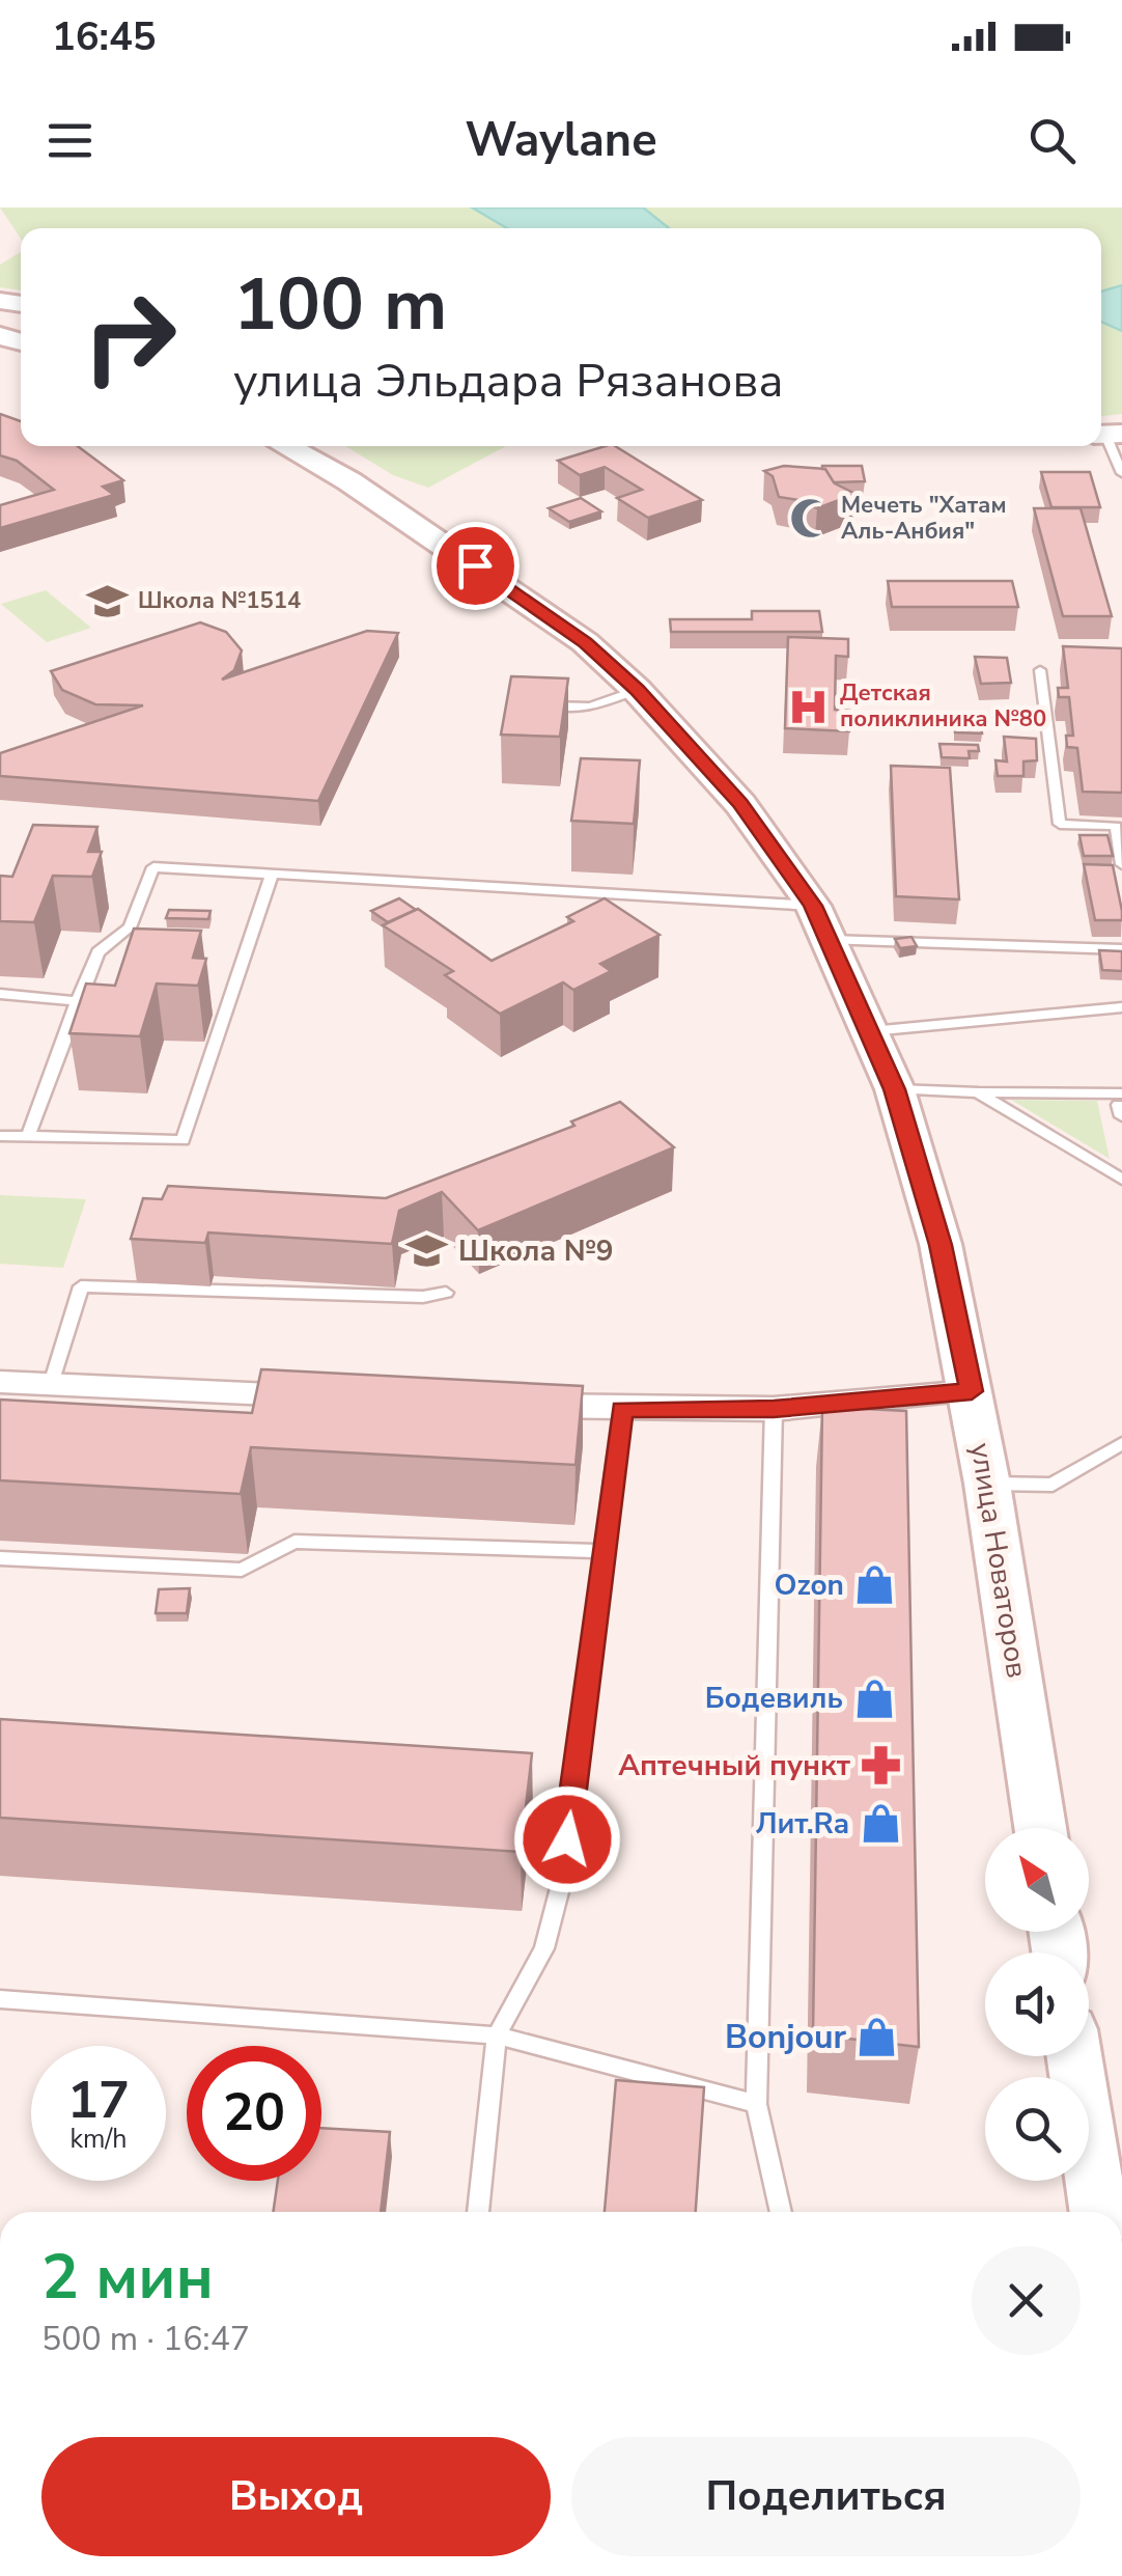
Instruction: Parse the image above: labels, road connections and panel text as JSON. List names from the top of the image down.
{
  "streets": {
    "street": ["улица Новаторов"]
  },
  "places": {
    "mosque": ["Мечеть \"Хатам Аль-Анбия\""],
    "school or university": ["Школа №1514", "Школа №9"],
    "hospital": ["Детская поликлиника №80"],
    "shop": [
      "Ozon",
      "Бодевиль",
      "Лит.Ra",
      "Bonjour"
    ],
    "pharmacy": ["Аптечный пункт"]
  },
  "north": "top left",
  "page": {
    "status": "16:45",
    "header": "Waylane",
    "turn": ["100 m", "улица Эльдара Рязанова"],
    "speed": "17 km/h",
    "limit": "20",
    "heading": ["2 мин", "500 m · 16:47"],
    "buttons": ["Выход", "Поделиться"]
  }
}
